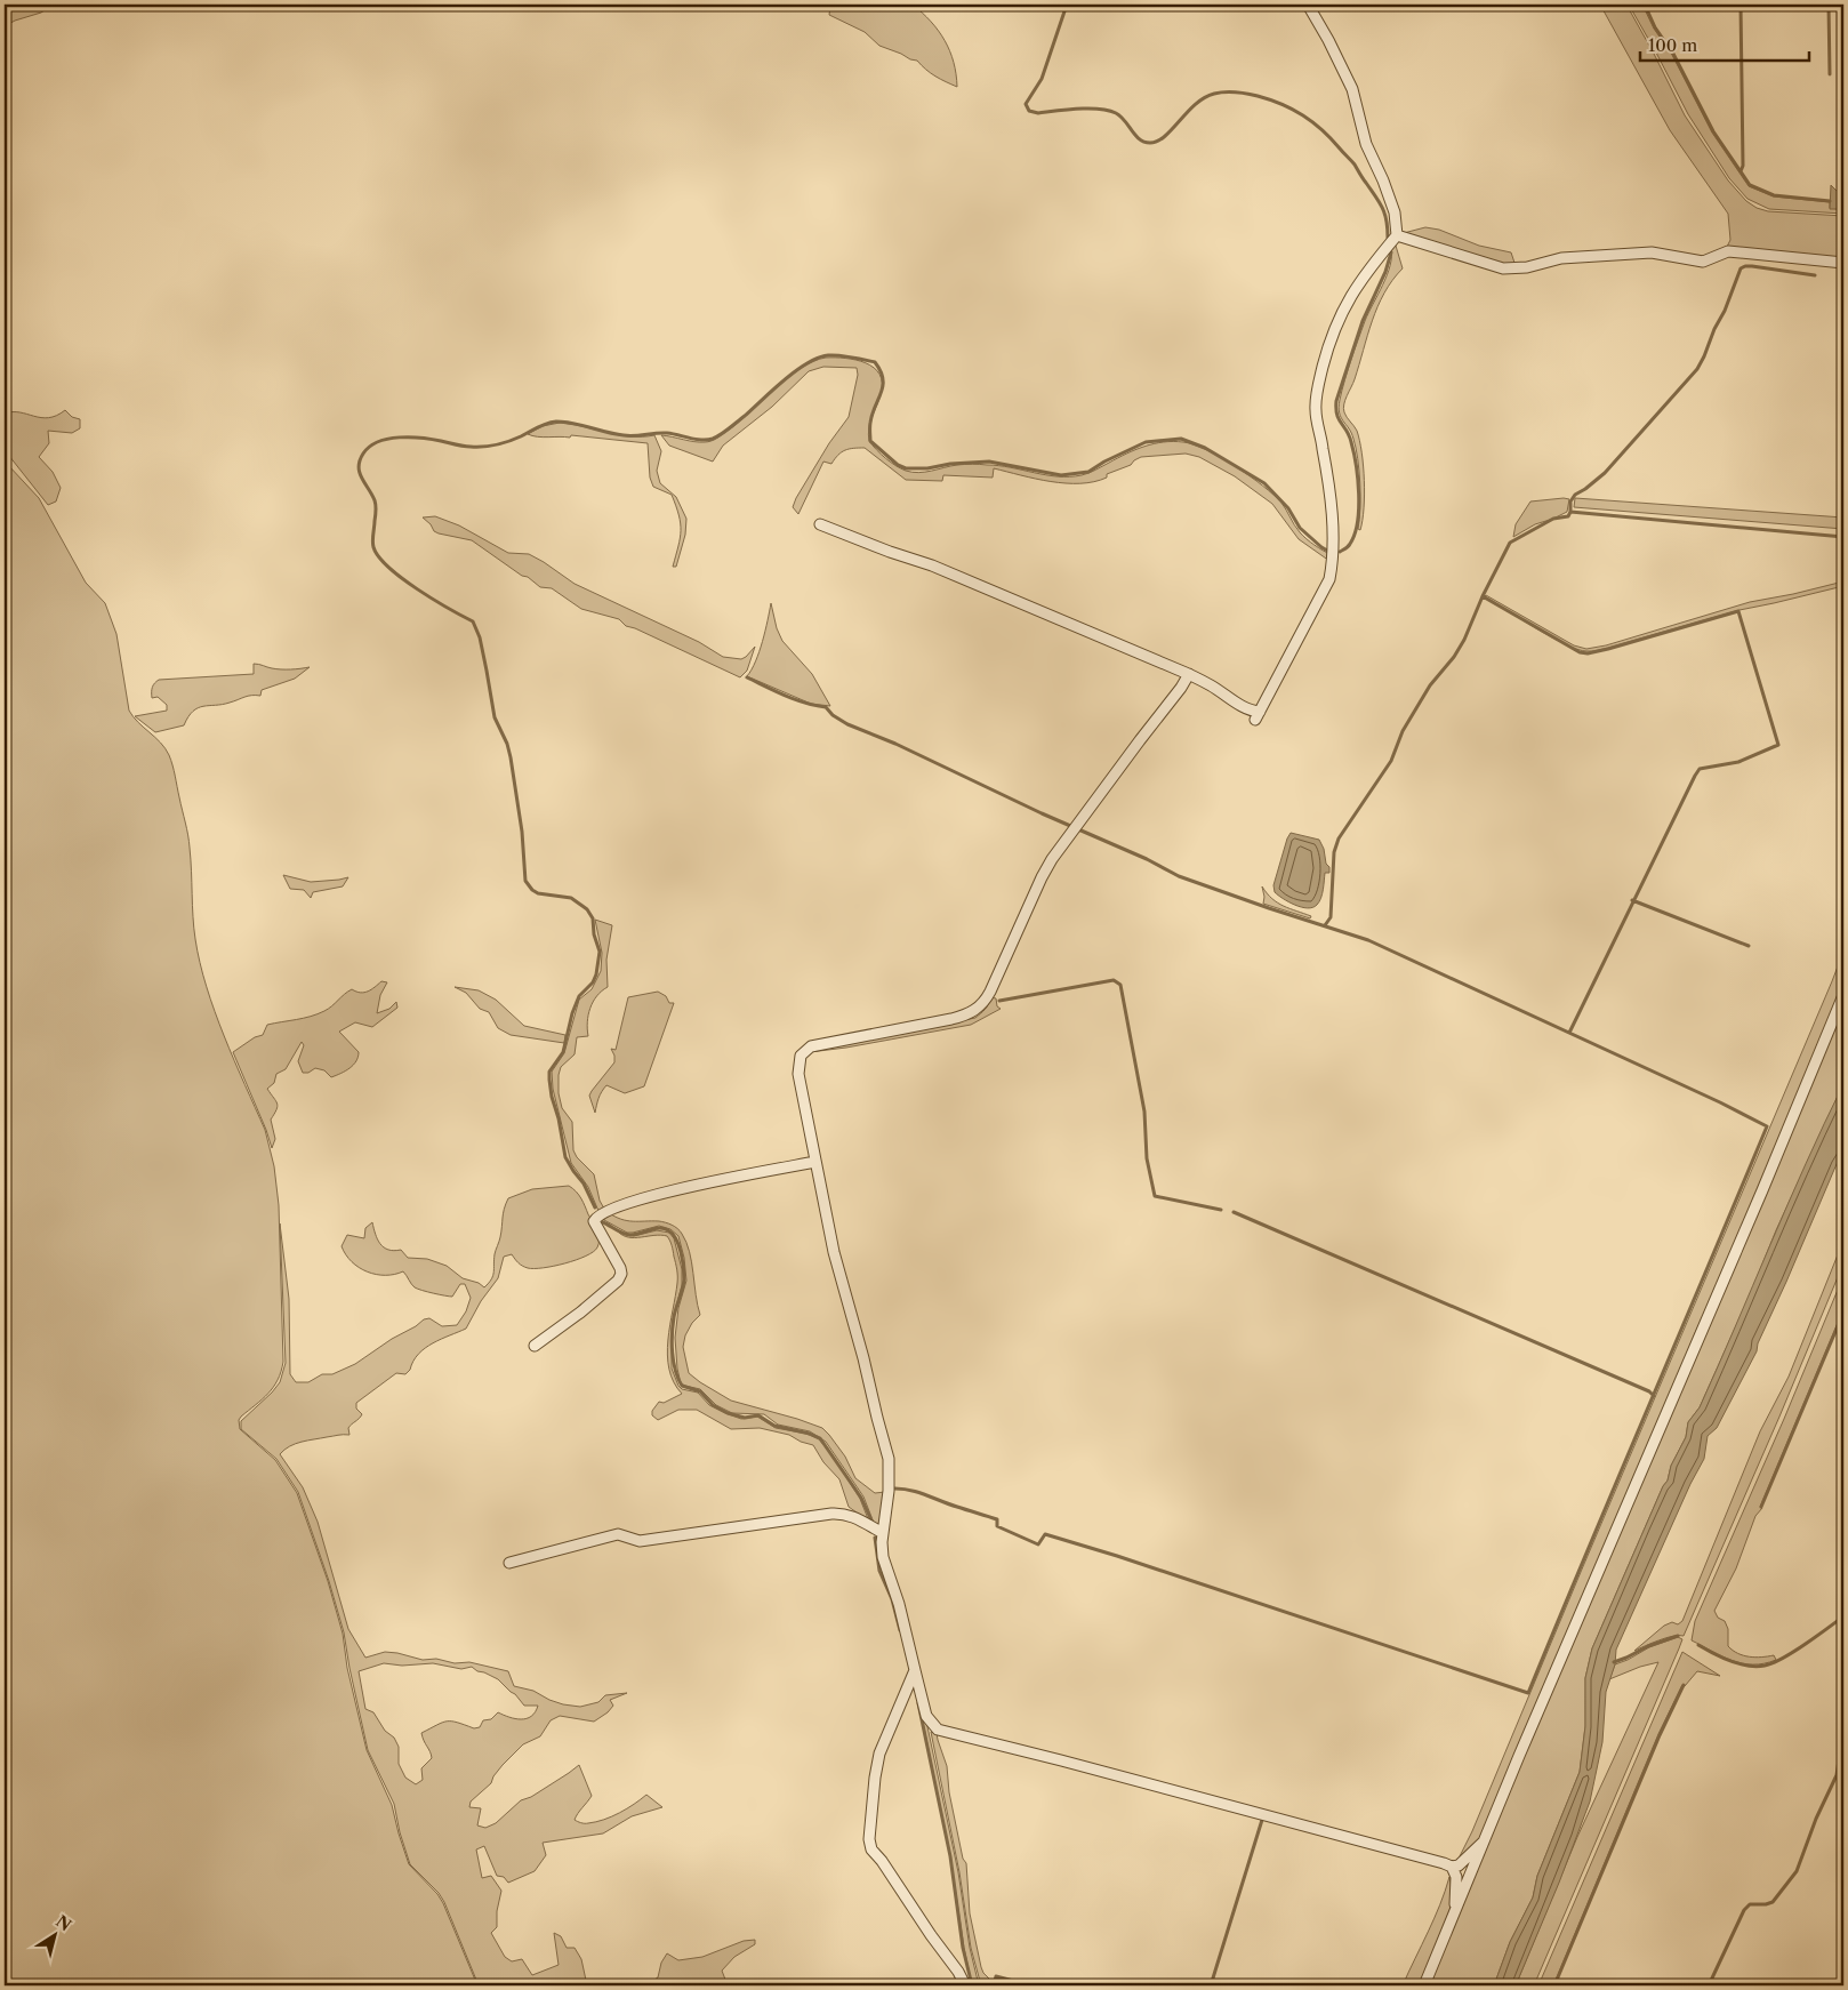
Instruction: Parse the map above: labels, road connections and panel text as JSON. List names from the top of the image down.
{
  "scale_bar": "100 m",
  "north": "top right"
}
